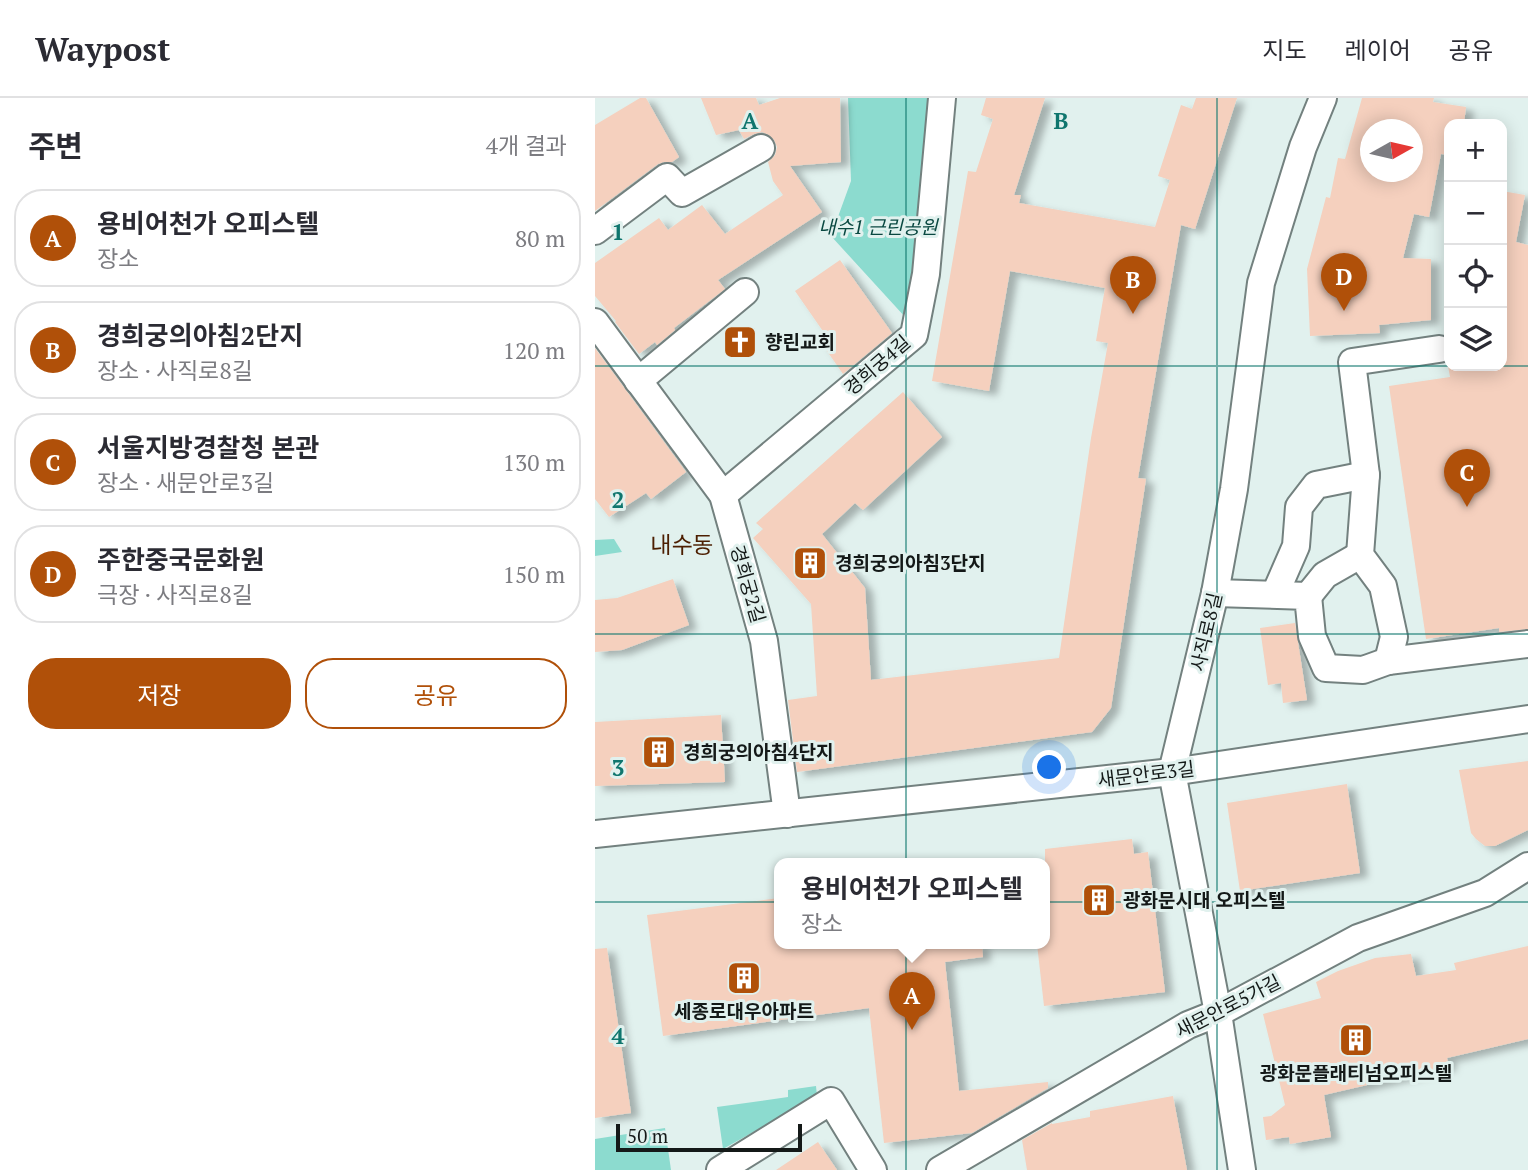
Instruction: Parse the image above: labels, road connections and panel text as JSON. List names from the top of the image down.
{
  "streets": {
    "street": [
      "경희궁4길",
      "경희궁2길",
      "사직로8길",
      "새문안로3길",
      "새문안로5가길"
    ]
  },
  "crossings": [
    ["경희궁4길", "경희궁2길"],
    ["경희궁2길", "새문안로3길"],
    ["사직로8길", "새문안로3길"],
    ["사직로8길", "새문안로5가길"]
  ],
  "districts": ["내수동"],
  "parks": ["내수1 근린공원"],
  "places": {
    "church": ["향린교회"],
    "building": [
      "경희궁의아침3단지",
      "경희궁의아침4단지",
      "광화문시대 오피스텔",
      "세종로대우아파트",
      "광화문플래티넘오피스텔"
    ]
  },
  "scale_bar": "50 m",
  "north": "right",
  "page": {
    "header": "Waypost",
    "nav": ["지도", "레이어", "공유"],
    "heading": ["주변", "4개 결과"],
    "map_buttons": ["+", "−"],
    "list": [
      {
        "mark": "A",
        "name": "용비어천가 오피스텔",
        "note": "장소",
        "value": "80 m"
      },
      {
        "mark": "B",
        "name": "경희궁의아침2단지",
        "note": "장소 · 사직로8길",
        "value": "120 m"
      },
      {
        "mark": "C",
        "name": "서울지방경찰청 본관",
        "note": "장소 · 새문안로3길",
        "value": "130 m"
      },
      {
        "mark": "D",
        "name": "주한중국문화원",
        "note": "극장 · 사직로8길",
        "value": "150 m"
      }
    ],
    "pins": [
      "D",
      "B",
      "C",
      "A"
    ],
    "buttons": ["저장", "공유"],
    "popup": ["용비어천가 오피스텔", "장소"],
    "scale": "50 m"
  },
  "grid": {
    "columns": ["A", "B"],
    "rows": [
      "1",
      "2",
      "3",
      "4"
    ]
  }
}
